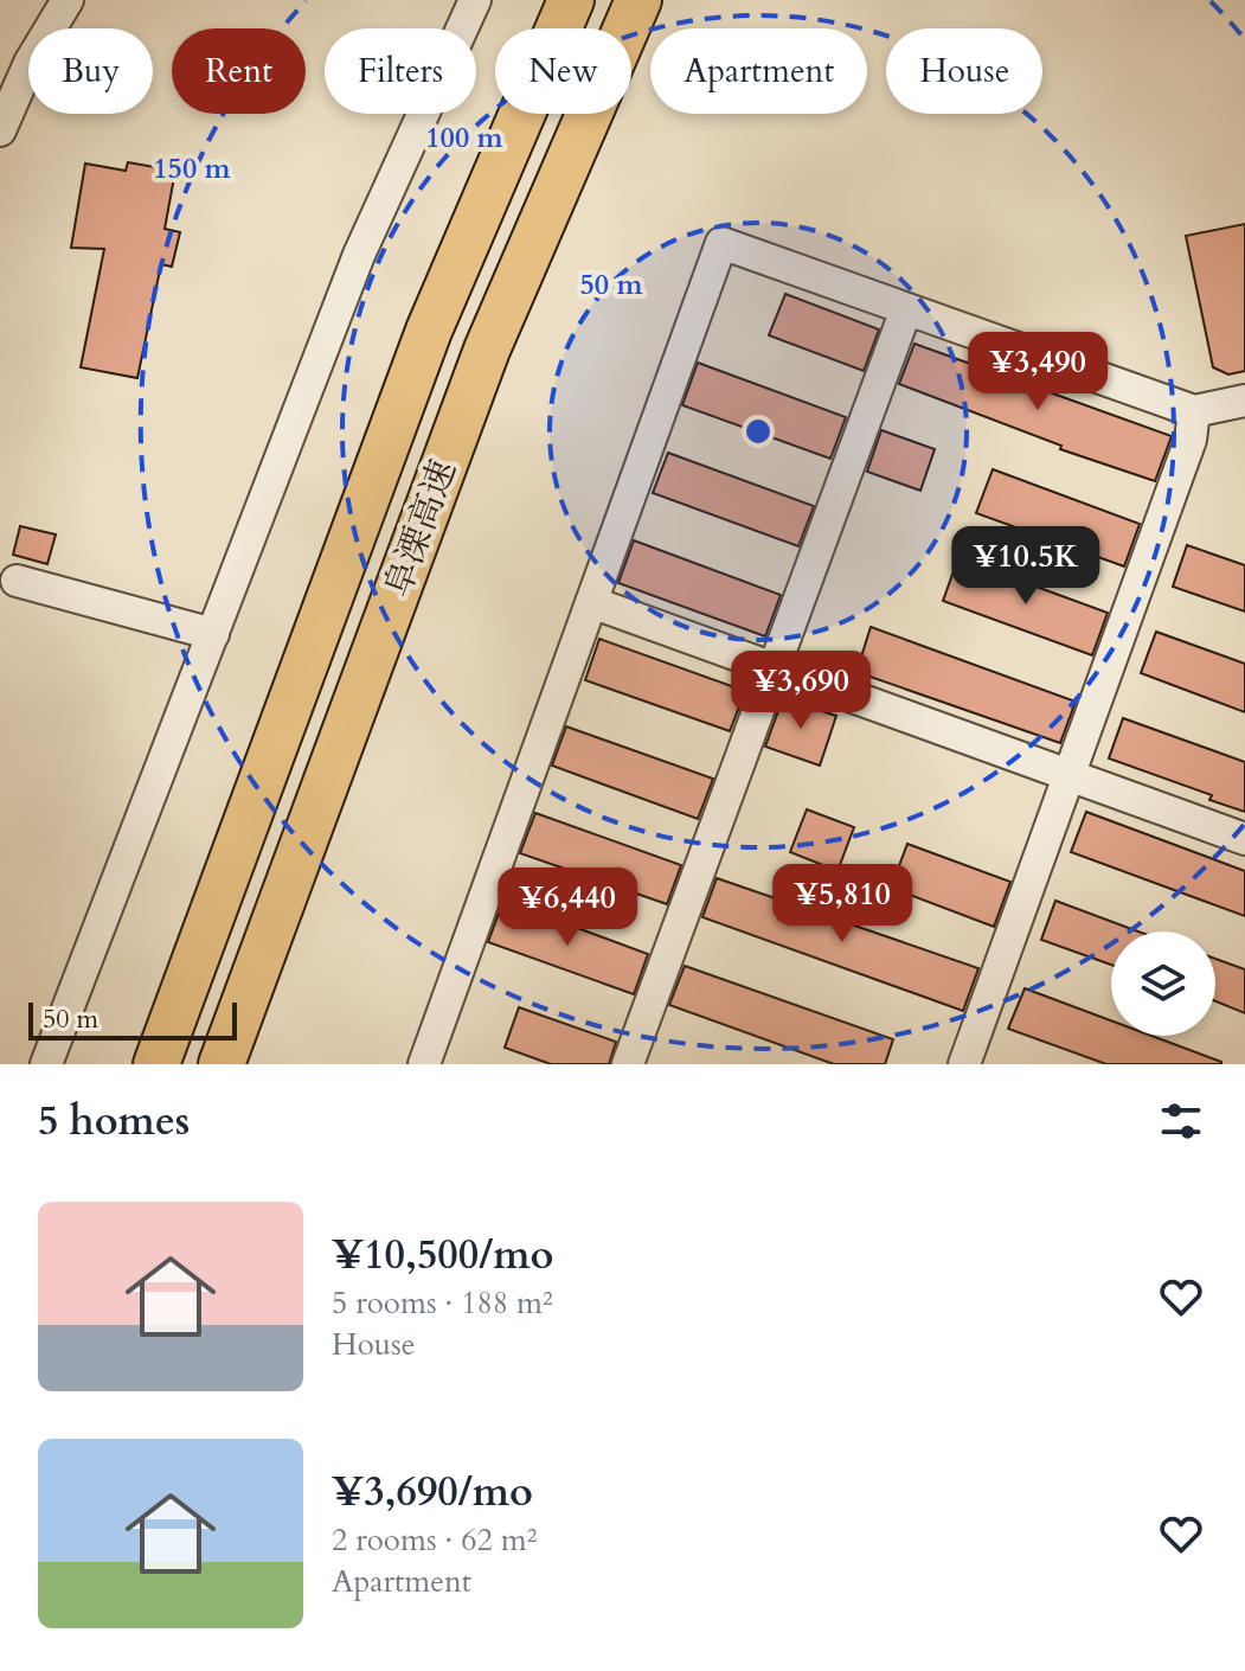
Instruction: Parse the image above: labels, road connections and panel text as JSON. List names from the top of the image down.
{
  "streets": {
    "highway": ["阜溧高速"]
  },
  "scale_bar": "50 m",
  "page": {
    "chip": [
      "Buy",
      "Rent",
      "Filters",
      "New",
      "Apartment",
      "House"
    ],
    "price": [
      "¥3,490",
      "¥10.5K",
      "¥3,690",
      "¥5,810",
      "¥6,440"
    ],
    "scale": "50 m",
    "heading": "5 homes",
    "list": [
      {
        "name": "¥10,500/mo",
        "note": "5 rooms · 188 m² · House"
      },
      {
        "name": "¥3,690/mo",
        "note": "2 rooms · 62 m² · Apartment"
      }
    ]
  },
  "rings": ["100 m", "150 m", "50 m"]
}
